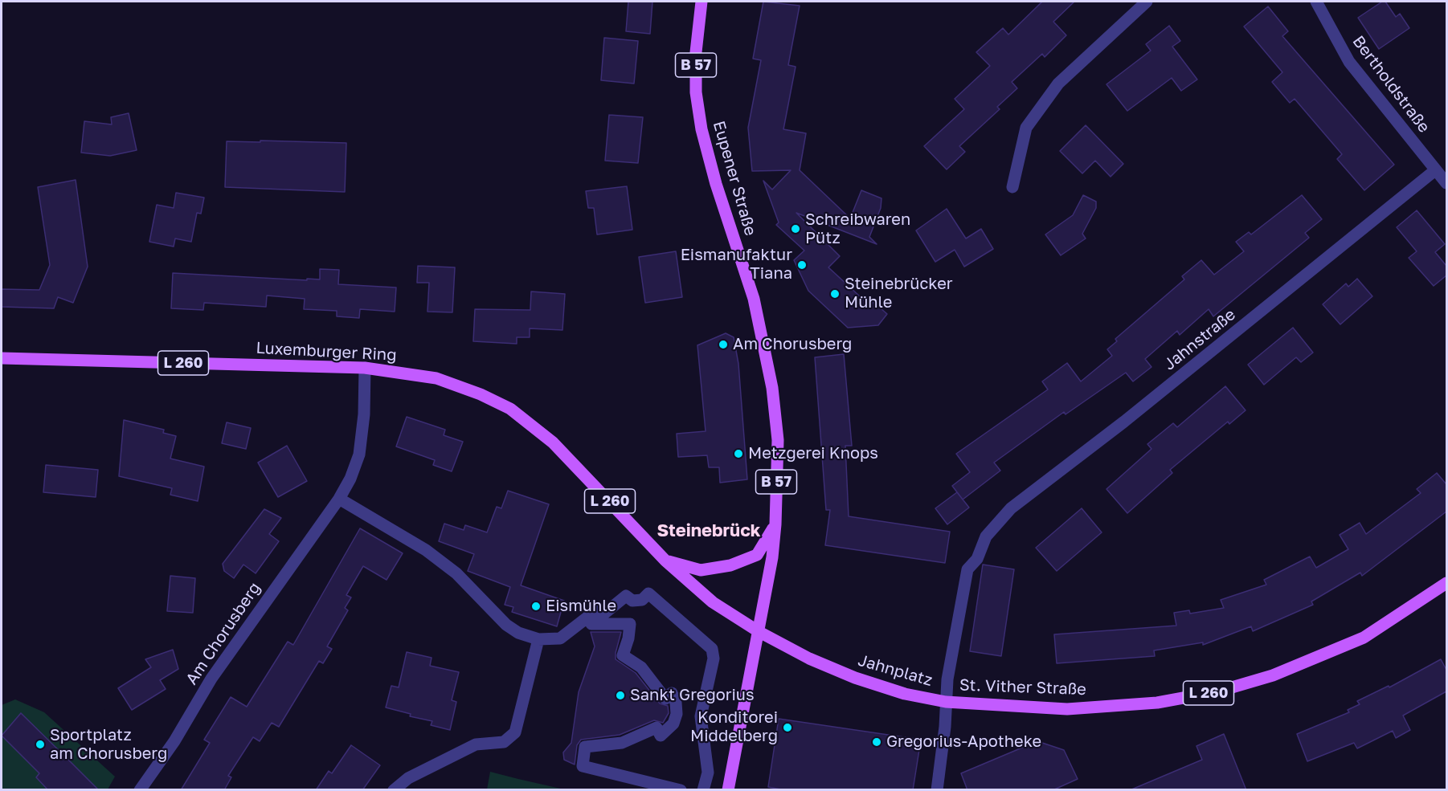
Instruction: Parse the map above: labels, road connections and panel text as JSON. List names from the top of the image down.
{
  "streets": {
    "main road": [
      "B 57",
      "Eupener Straße",
      "Luxemburger Ring",
      "L 260",
      "Jahnplatz",
      "St. Vither Straße"
    ],
    "street": ["Bertholdstraße", "Jahnstraße", "Am Chorusberg"]
  },
  "crossings": [
    ["B 57", "Eupener Straße"],
    ["B 57", "Luxemburger Ring"],
    ["Bertholdstraße", "Jahnstraße"],
    ["Eupener Straße", "Luxemburger Ring"],
    ["Eupener Straße", "Jahnplatz"],
    ["Jahnstraße", "Jahnplatz"],
    ["Luxemburger Ring", "Am Chorusberg"],
    ["Luxemburger Ring", "Jahnplatz"],
    ["Jahnplatz", "St. Vither Straße"]
  ],
  "districts": ["Steinebrück"],
  "places": [
    "Schreibwaren Pütz",
    "Eismanufaktur Tiana",
    "Steinebrücker Mühle",
    "Am Chorusberg",
    "Metzgerei Knops",
    "Eismühle",
    "Sankt Gregorius",
    "Konditorei Middelberg",
    "Gregorius-Apotheke",
    "Sportplatz am Chorusberg"
  ]
}
